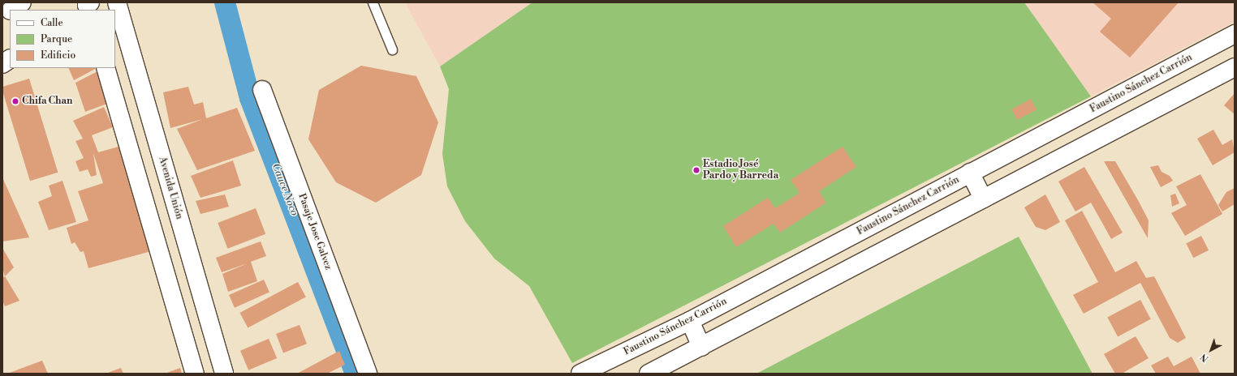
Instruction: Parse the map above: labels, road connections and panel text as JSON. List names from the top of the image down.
{
  "streets": {
    "street": ["Faustino Sánchez Carrión", "Avenida Unión", "Pasaje Jose Galvez"]
  },
  "water": ["Cauce Noco"],
  "places": ["Chifa Chan", "Estadio José Pardo y Barreda"],
  "legend": ["Calle", "Parque", "Edificio"],
  "north": "bottom left"
}
